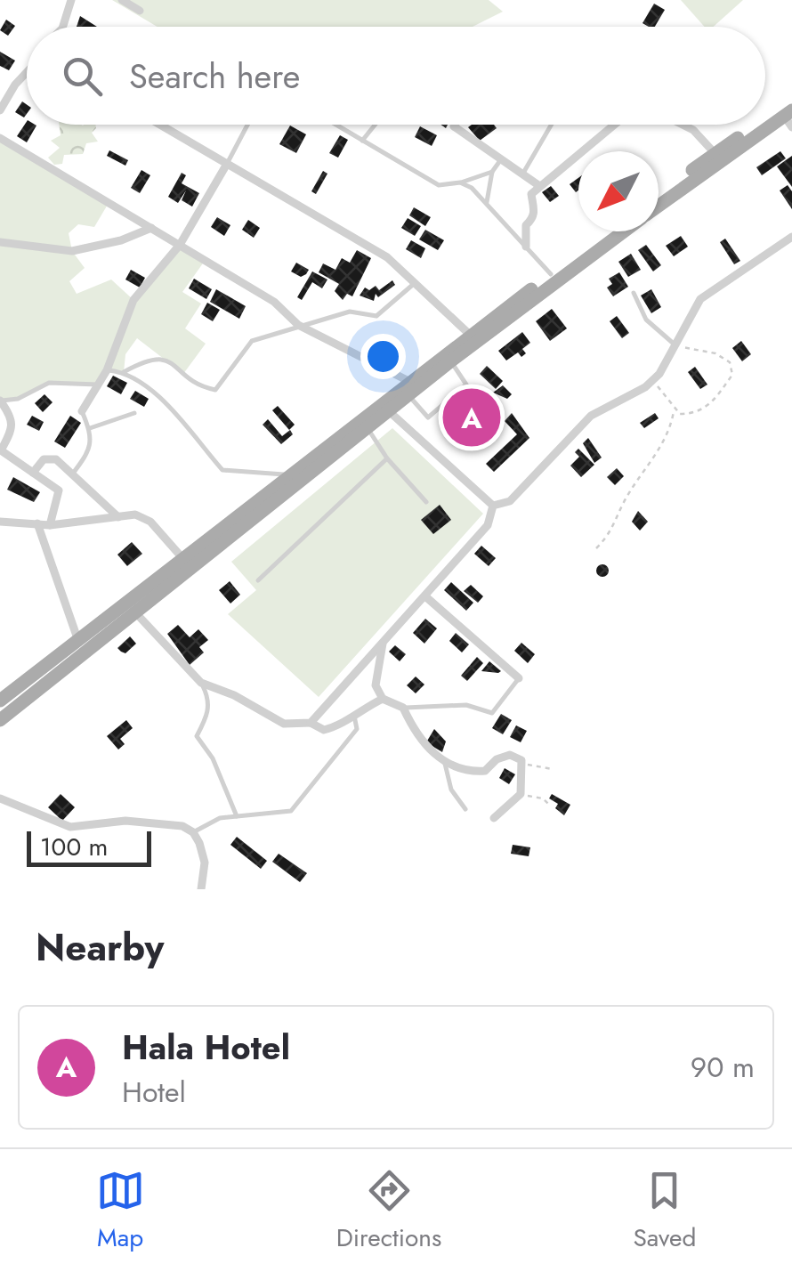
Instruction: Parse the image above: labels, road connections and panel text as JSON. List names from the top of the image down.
{
  "scale_bar": "100 m",
  "north": "bottom left",
  "page": {
    "search": "Search here",
    "pins": "A",
    "scale": "100 m",
    "heading": "Nearby",
    "list": [
      {
        "mark": "A",
        "name": "Hala Hotel",
        "note": "Hotel",
        "value": "90 m"
      }
    ],
    "nav": ["Map", "Directions", "Saved"]
  }
}
